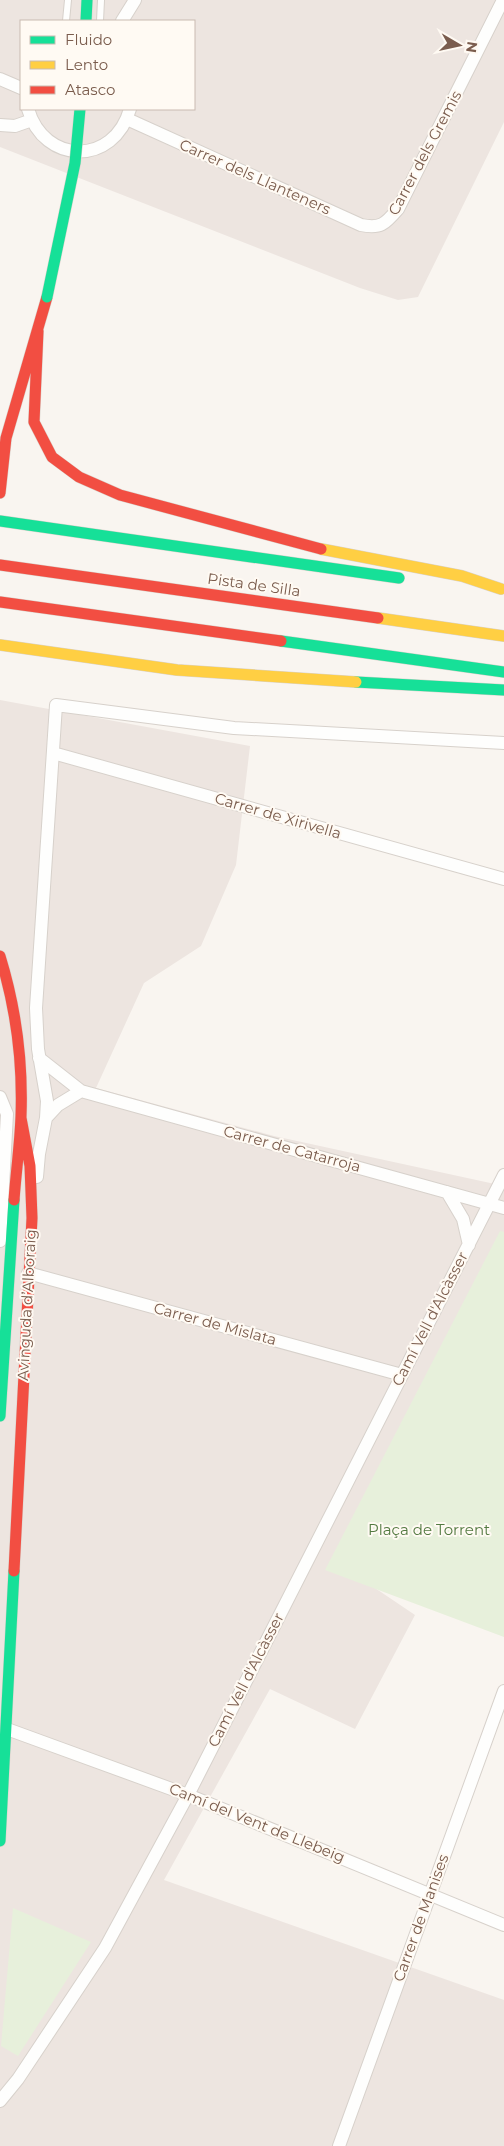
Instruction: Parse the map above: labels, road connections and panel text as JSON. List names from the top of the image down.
{
  "streets": {
    "main road": ["Pista de Silla", "Avinguda d’Alboraig"],
    "street": [
      "Carrer dels Gremis",
      "Carrer dels Llanteners",
      "Carrer de Xirivella",
      "Carrer de Catarroja",
      "Camí Vell d'Alcàsser",
      "Carrer de Mislata",
      "Camí del Vent de Llebeig",
      "Carrer de Manises"
    ]
  },
  "crossings": [
    ["Carrer dels Gremis", "Carrer dels Llanteners"],
    ["Carrer de Catarroja", "Camí Vell d'Alcàsser"],
    ["Avinguda d’Alboraig", "Carrer de Mislata"],
    ["Avinguda d’Alboraig", "Camí del Vent de Llebeig"],
    ["Camí Vell d'Alcàsser", "Carrer de Mislata"],
    ["Camí Vell d'Alcàsser", "Camí del Vent de Llebeig"],
    ["Camí del Vent de Llebeig", "Carrer de Manises"]
  ],
  "parks": ["Plaça de Torrent"],
  "legend": ["Fluido", "Lento", "Atasco"],
  "north": "right"
}
